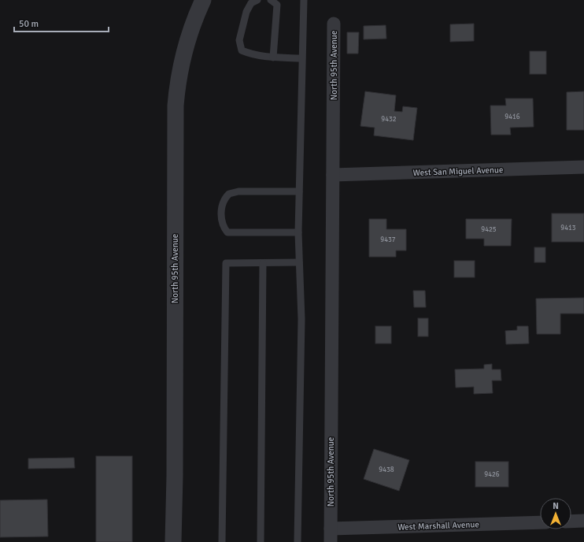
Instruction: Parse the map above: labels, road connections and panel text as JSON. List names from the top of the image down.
{
  "streets": {
    "street": ["North 95th Avenue", "West San Miguel Avenue", "West Marshall Avenue"]
  },
  "crossings": [
    ["North 95th Avenue", "West San Miguel Avenue"],
    ["North 95th Avenue", "West Marshall Avenue"]
  ],
  "house_numbers": [
    "9416",
    "9432",
    "9413",
    "9425",
    "9437",
    "9438",
    "9426"
  ],
  "scale_bar": "50 m",
  "north": "top"
}
